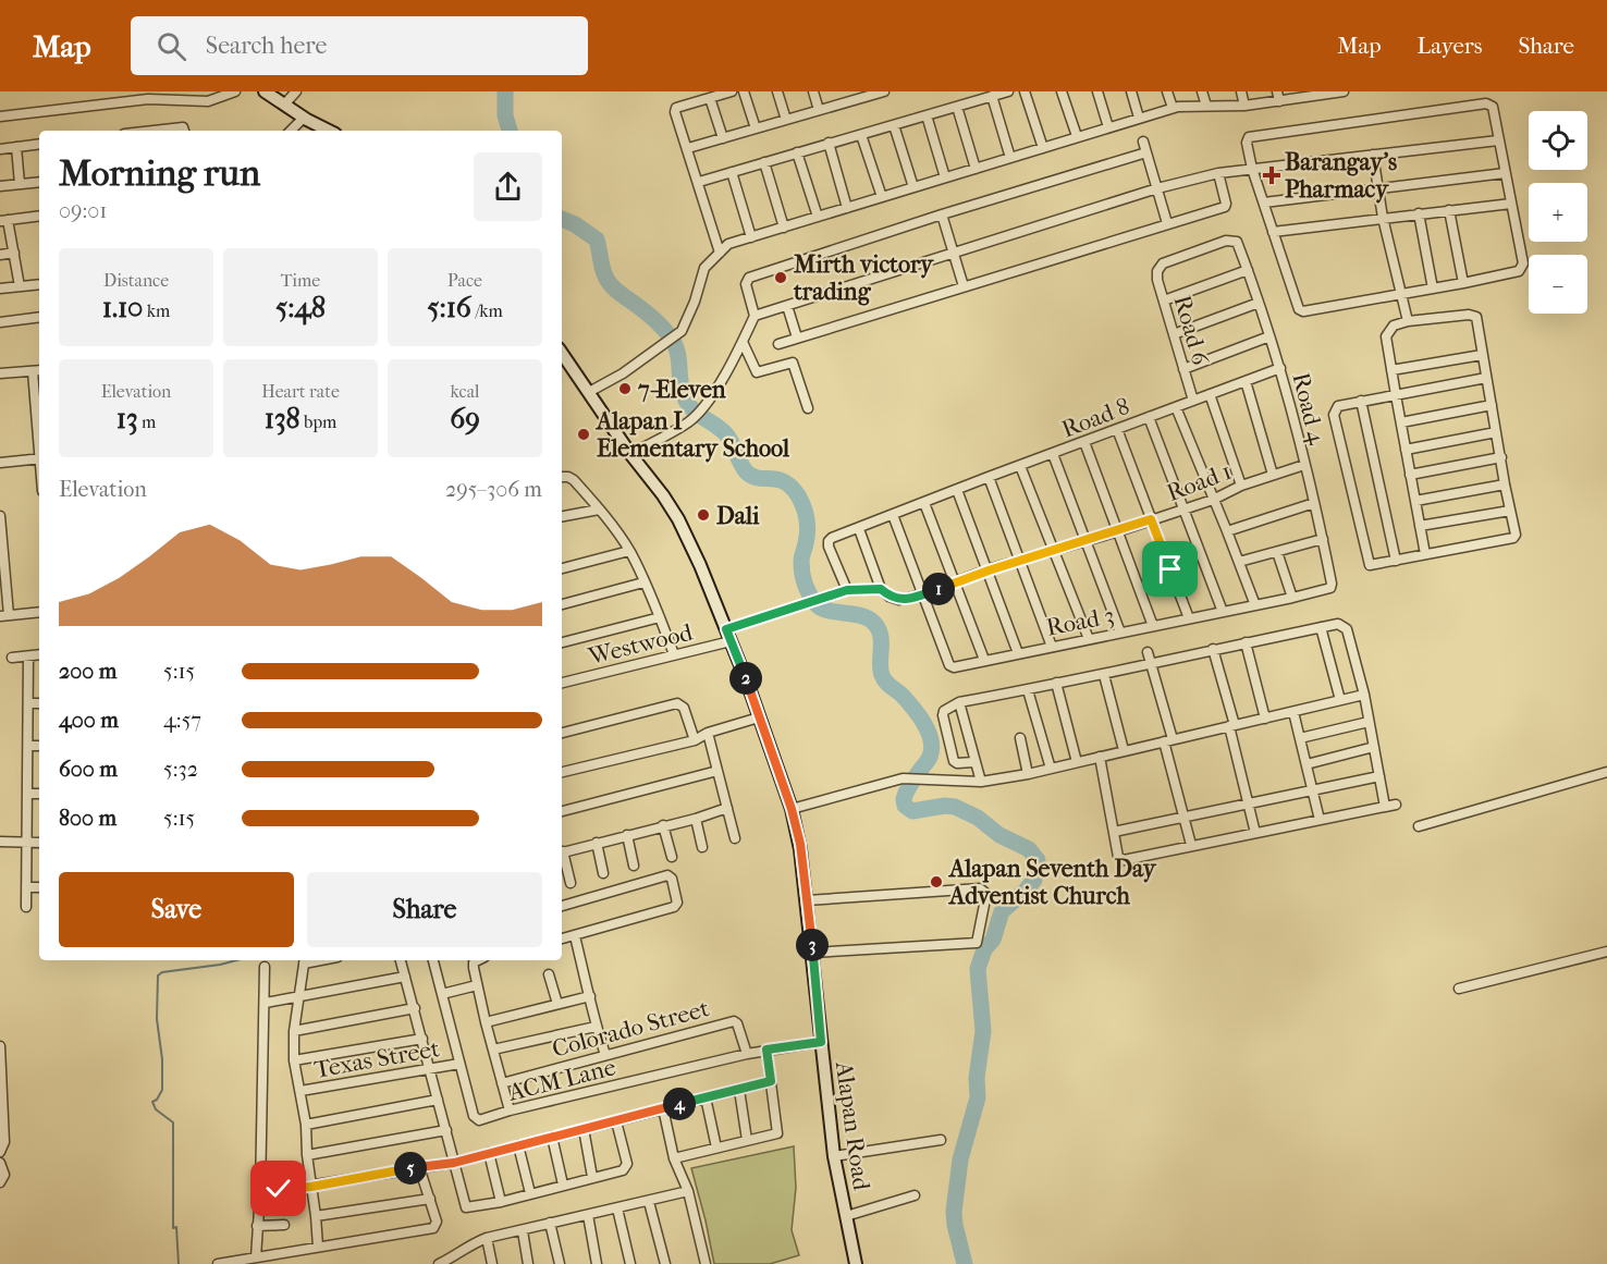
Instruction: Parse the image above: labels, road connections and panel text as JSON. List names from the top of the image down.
{
  "streets": {
    "street": [
      "Road 6",
      "Road 4",
      "Road 8",
      "Road 1",
      "Road 3",
      "Westwood",
      "Colorado Street",
      "Texas Street",
      "ACM Lane",
      "Alapan Road"
    ]
  },
  "crossings": [
    ["Road 6", "Road 4"],
    ["Road 6", "Road 8"],
    ["Road 4", "Road 8"],
    ["Road 4", "Road 1"],
    ["Road 4", "Road 3"],
    ["Road 8", "Road 1"],
    ["Road 1", "Road 3"],
    ["Road 1", "Alapan Road"],
    ["Westwood", "Alapan Road"],
    ["Colorado Street", "ACM Lane"],
    ["Texas Street", "ACM Lane"],
    ["ACM Lane", "Alapan Road"]
  ],
  "places": {
    "health": ["Barangay's Pharmacy"],
    "other": [
      "Mirth victory trading",
      "7-Eleven",
      "Alapan I Elementary School",
      "Dali",
      "Alapan Seventh Day Adventist Church"
    ]
  },
  "page": {
    "header": "Map",
    "search": "Search here",
    "nav": ["Map", "Layers", "Share"],
    "map_buttons": ["+", "−"],
    "heading": ["Morning run", "09:01"],
    "stats": [
      ["Distance", "1.10 km"],
      ["Time", "5:48"],
      ["Pace", "5:16 /km"],
      ["Elevation", "13 m"],
      ["Heart rate", "138 bpm"],
      ["kcal", "69"]
    ],
    "chart": ["Elevation", "295–306 m"],
    "pins": [
      "1",
      "2",
      "3",
      "4",
      "5"
    ],
    "list": [
      {
        "name": "200 m",
        "note": "5:15"
      },
      {
        "name": "400 m",
        "note": "4:57"
      },
      {
        "name": "600 m",
        "note": "5:32"
      },
      {
        "name": "800 m",
        "note": "5:15"
      }
    ],
    "buttons": ["Save", "Share"]
  }
}
